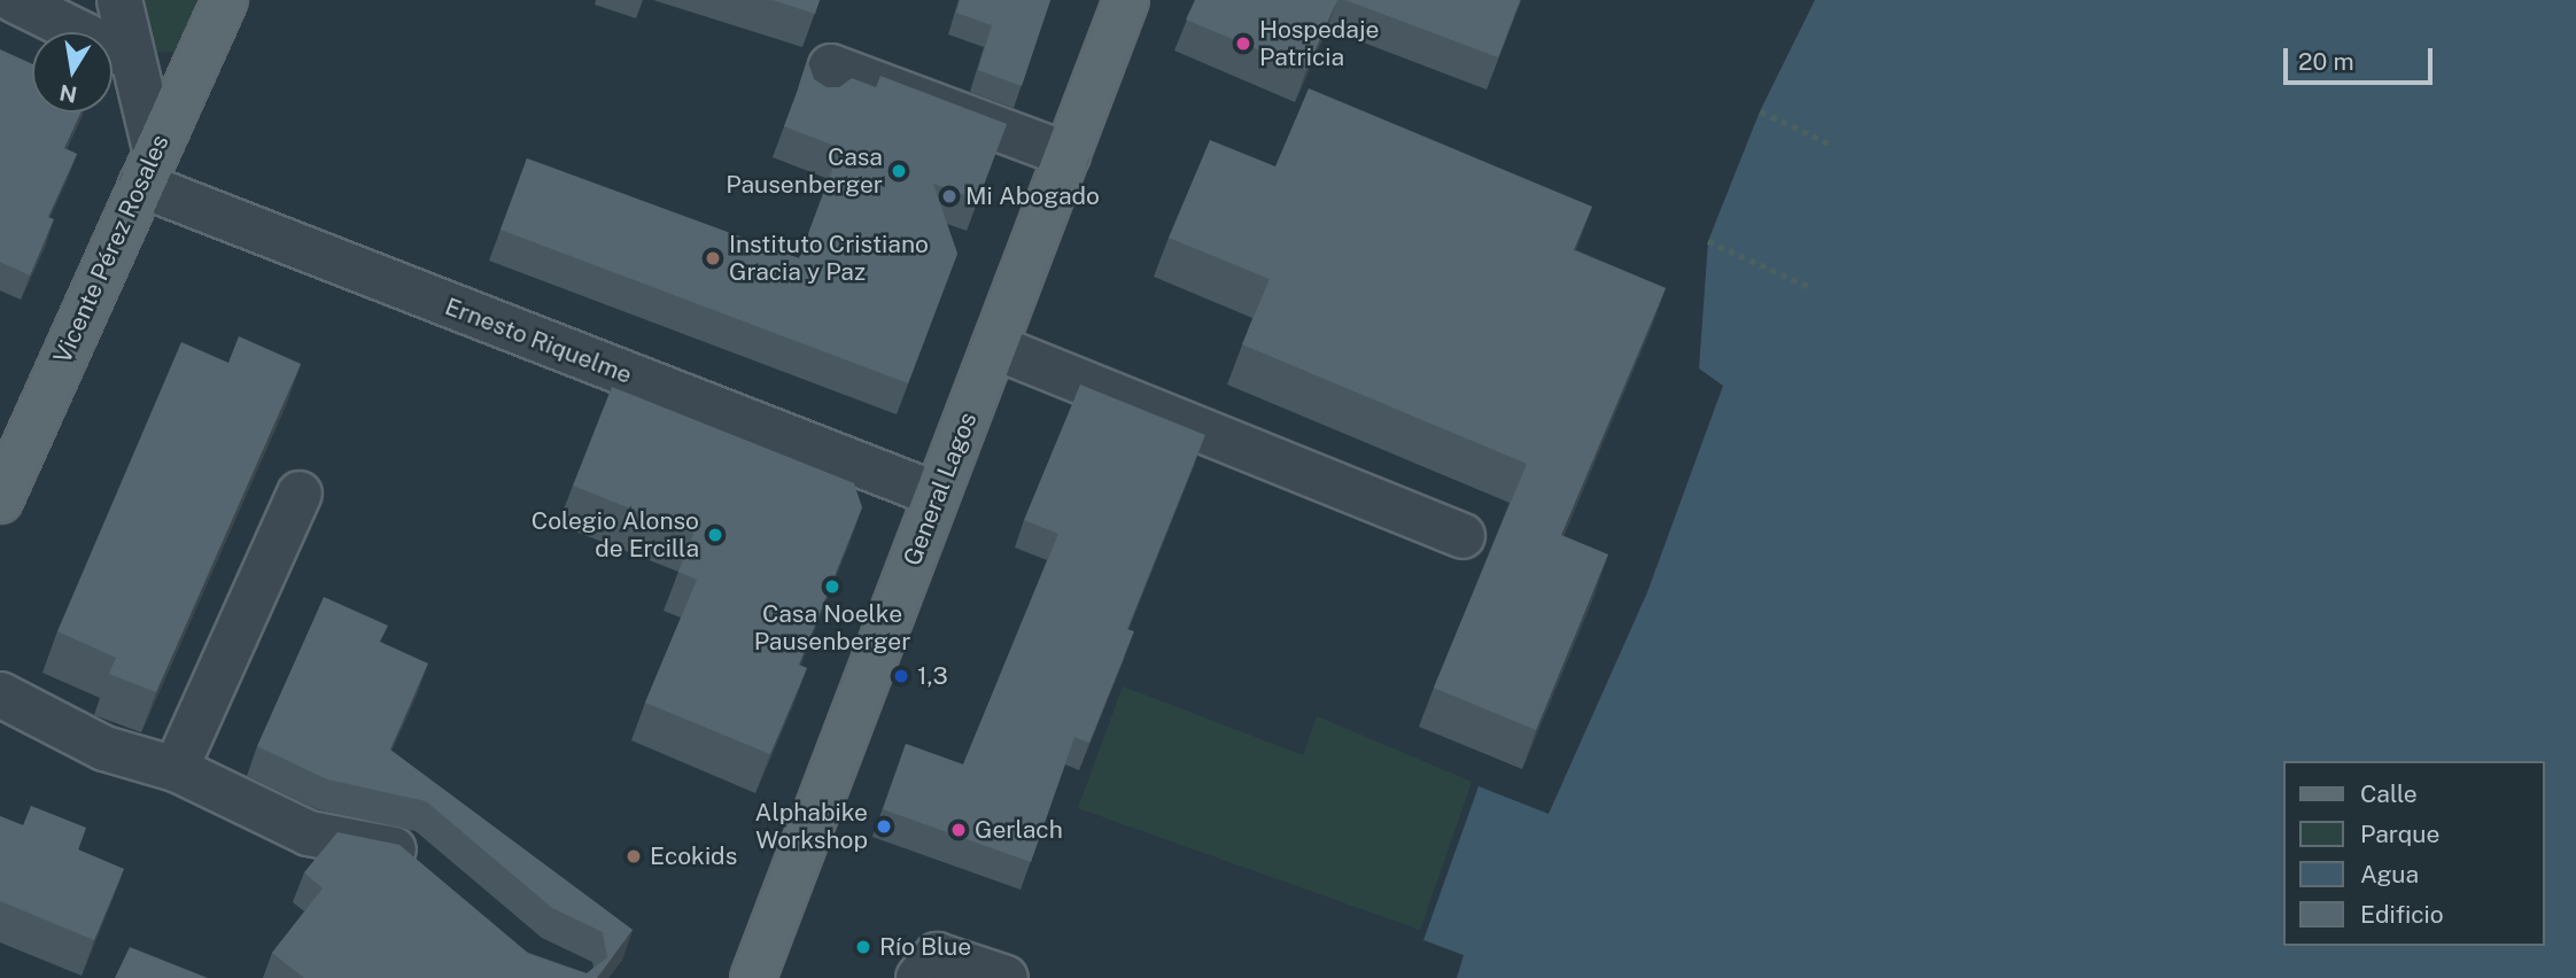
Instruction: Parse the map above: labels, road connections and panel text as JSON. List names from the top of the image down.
{
  "streets": {
    "main road": ["Vicente Pérez Rosales", "General Lagos"],
    "street": ["Ernesto Riquelme"]
  },
  "crossings": [
    ["Vicente Pérez Rosales", "Ernesto Riquelme"],
    ["Ernesto Riquelme", "General Lagos"]
  ],
  "places": [
    "Hospedaje Patricia",
    "Casa Pausenberger",
    "Mi Abogado",
    "Instituto Cristiano Gracia y Paz",
    "Colegio Alonso de Ercilla",
    "Casa Noelke Pausenberger",
    "1,3",
    "Alphabike Workshop",
    "Gerlach",
    "Ecokids",
    "Río Blue"
  ],
  "legend": [
    "Calle",
    "Parque",
    "Agua",
    "Edificio"
  ],
  "scale_bar": "20 m",
  "north": "bottom"
}
